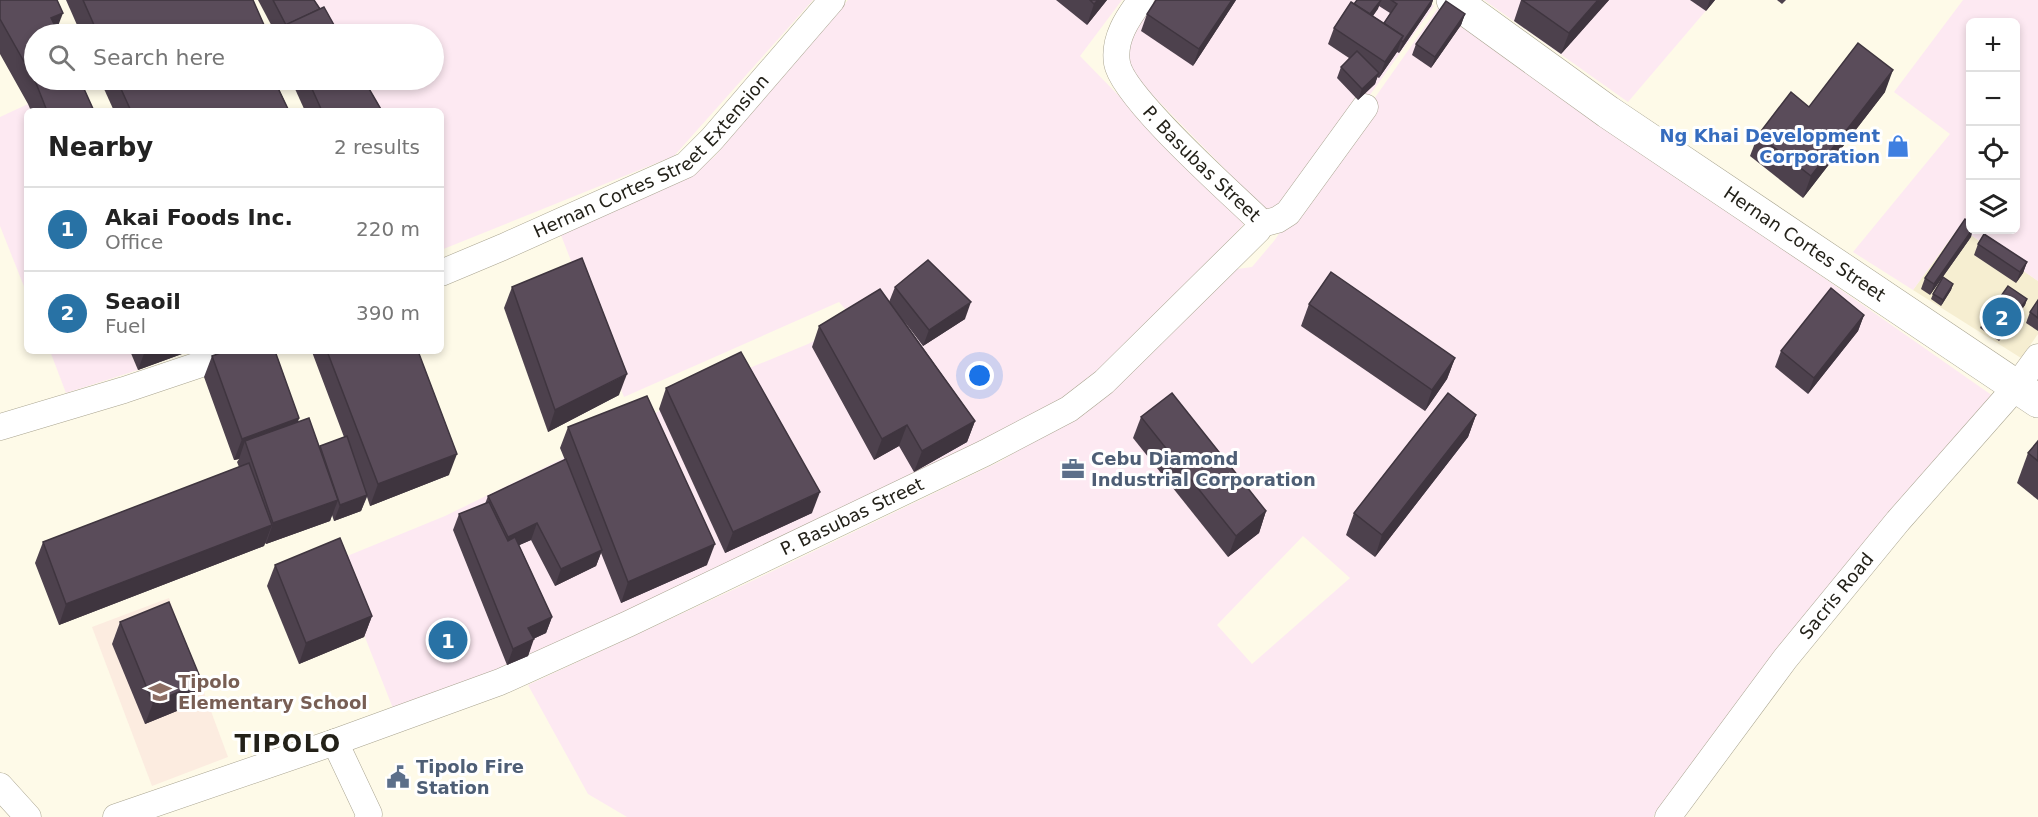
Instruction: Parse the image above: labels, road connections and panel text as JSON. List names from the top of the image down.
{
  "streets": {
    "main road": ["Hernan Cortes Street"],
    "street": ["Hernan Cortes Street Extension", "P. Basubas Street", "Sacris Road"]
  },
  "crossings": [
    ["Hernan Cortes Street", "Sacris Road"]
  ],
  "districts": ["TIPOLO"],
  "places": {
    "shop": ["Ng Khai Development Corporation"],
    "office": ["Cebu Diamond Industrial Corporation"],
    "school or university": ["Tipolo Elementary School"],
    "public building": ["Tipolo Fire Station"]
  },
  "page": {
    "map_buttons": ["+", "−"],
    "search": "Search here",
    "heading": ["Nearby", "2 results"],
    "list": [
      {
        "mark": "1",
        "name": "Akai Foods Inc.",
        "note": "Office",
        "value": "220 m"
      },
      {
        "mark": "2",
        "name": "Seaoil",
        "note": "Fuel",
        "value": "390 m"
      }
    ],
    "pins": ["2", "1"]
  }
}
